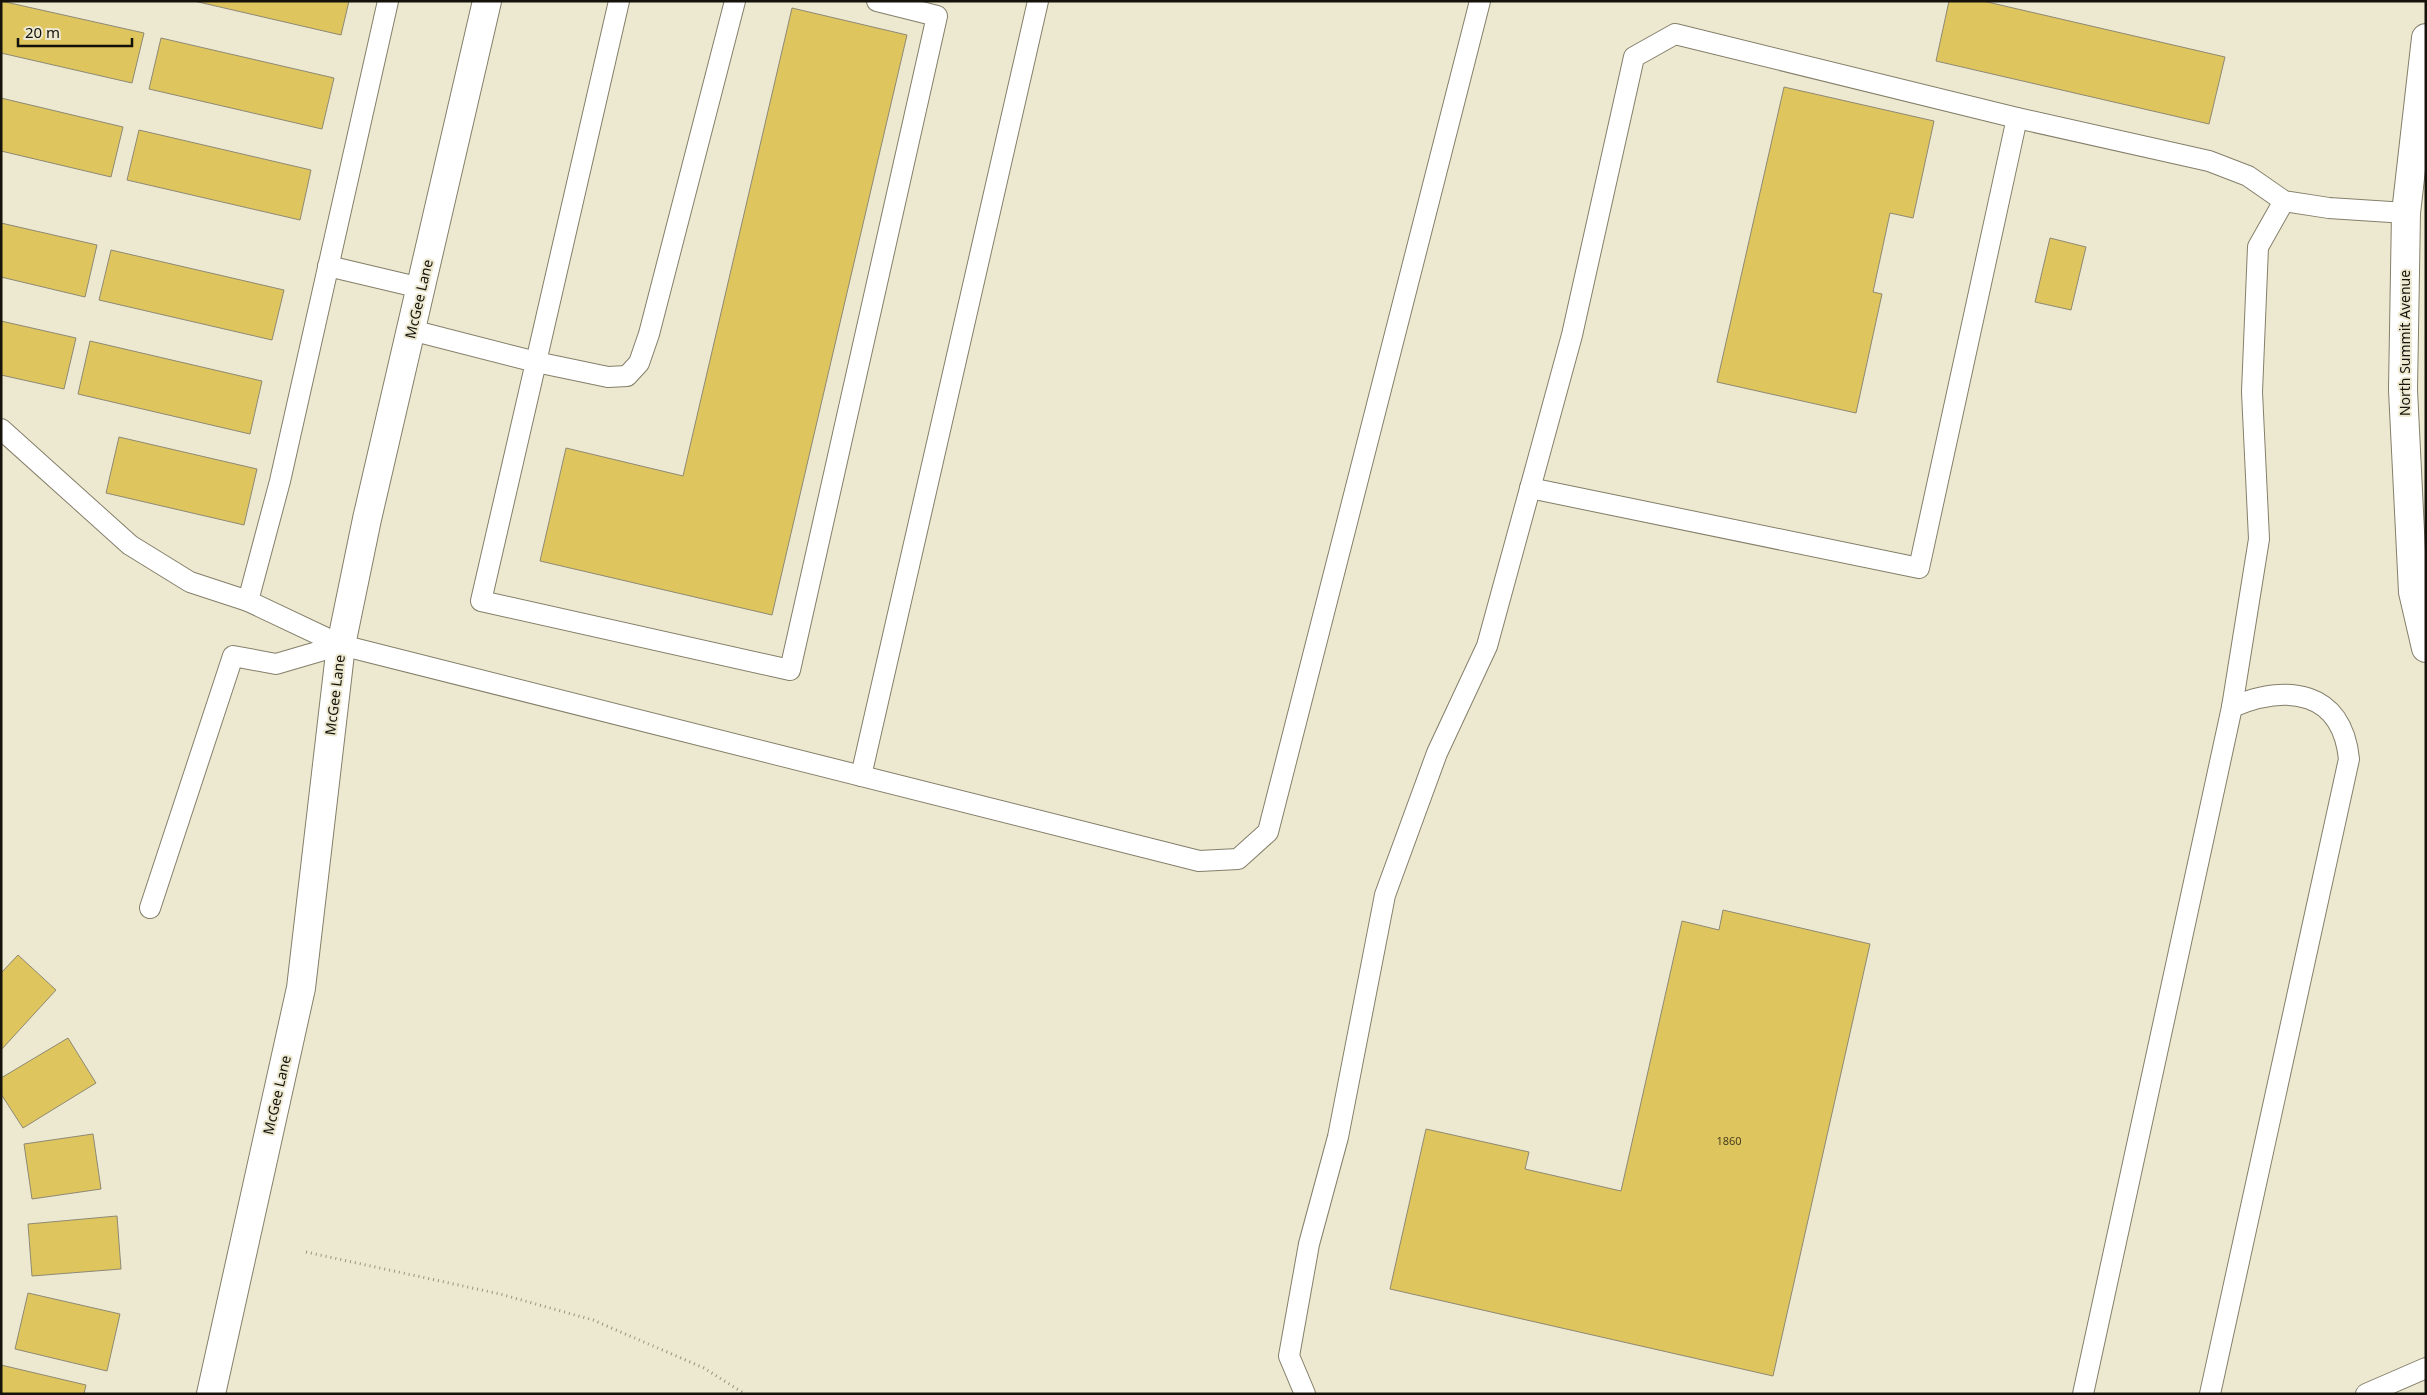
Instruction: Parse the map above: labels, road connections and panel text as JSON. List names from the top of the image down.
{
  "streets": {
    "street": ["McGee Lane", "North Summit Avenue"]
  },
  "house_numbers": ["1860"],
  "scale_bar": "20 m"
}
